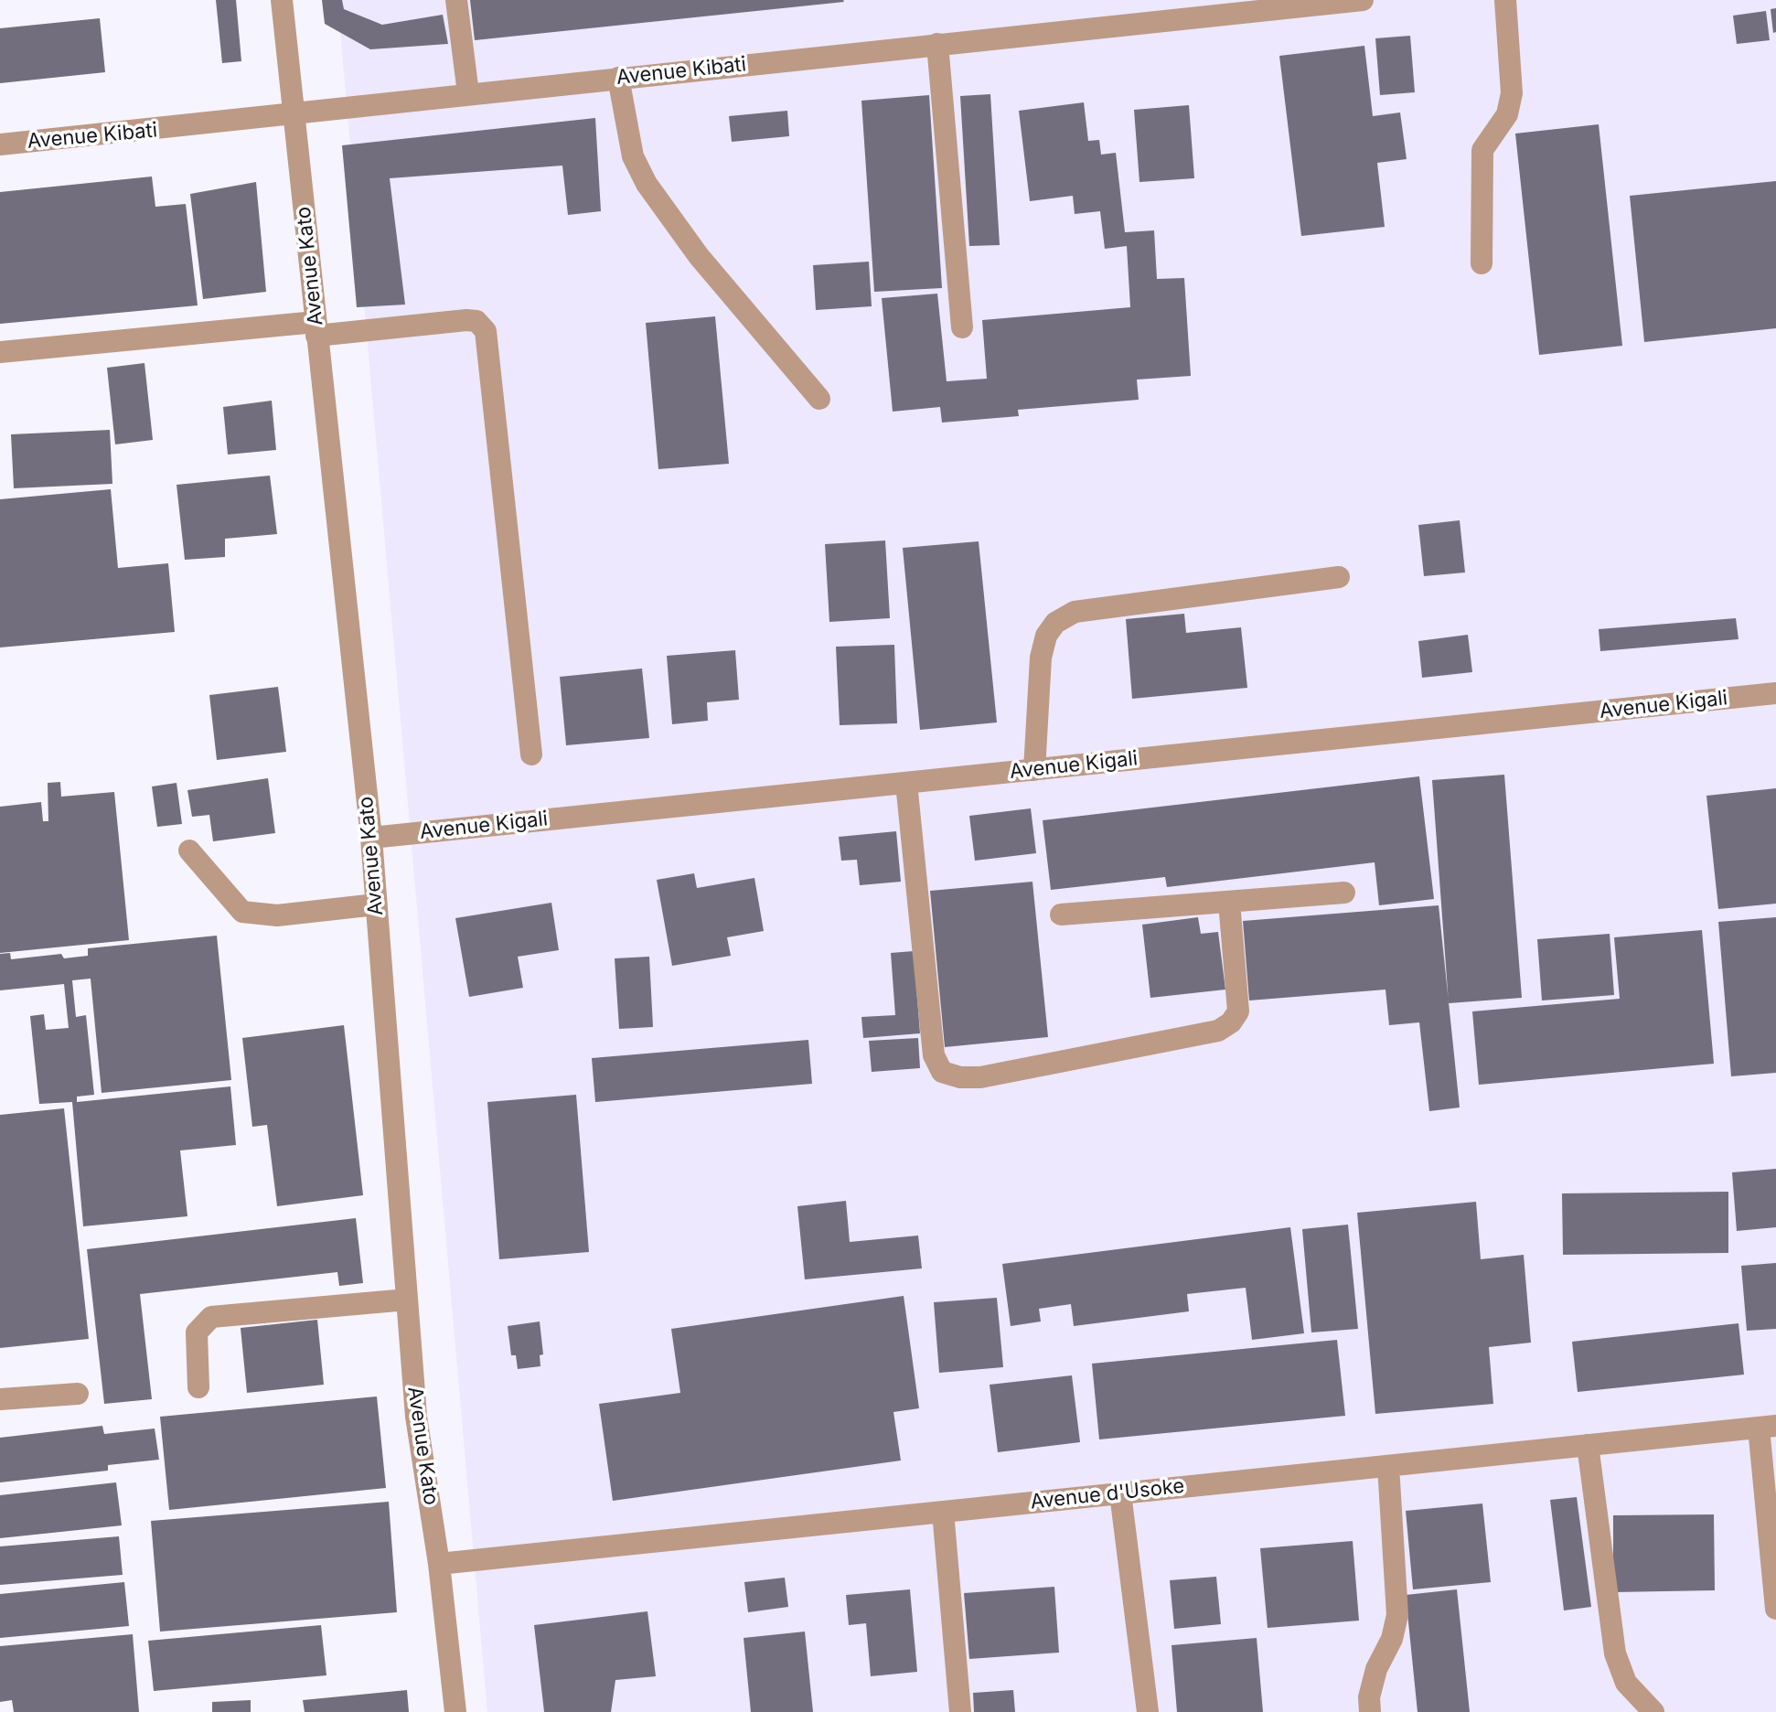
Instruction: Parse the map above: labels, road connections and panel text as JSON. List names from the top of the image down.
{
  "streets": {
    "street": [
      "Avenue Kibati",
      "Avenue Kato",
      "Avenue Kigali",
      "Avenue d'Usoke"
    ]
  },
  "crossings": [
    ["Avenue Kibati", "Avenue Kato"],
    ["Avenue Kato", "Avenue Kigali"],
    ["Avenue Kato", "Avenue d'Usoke"]
  ]
}
